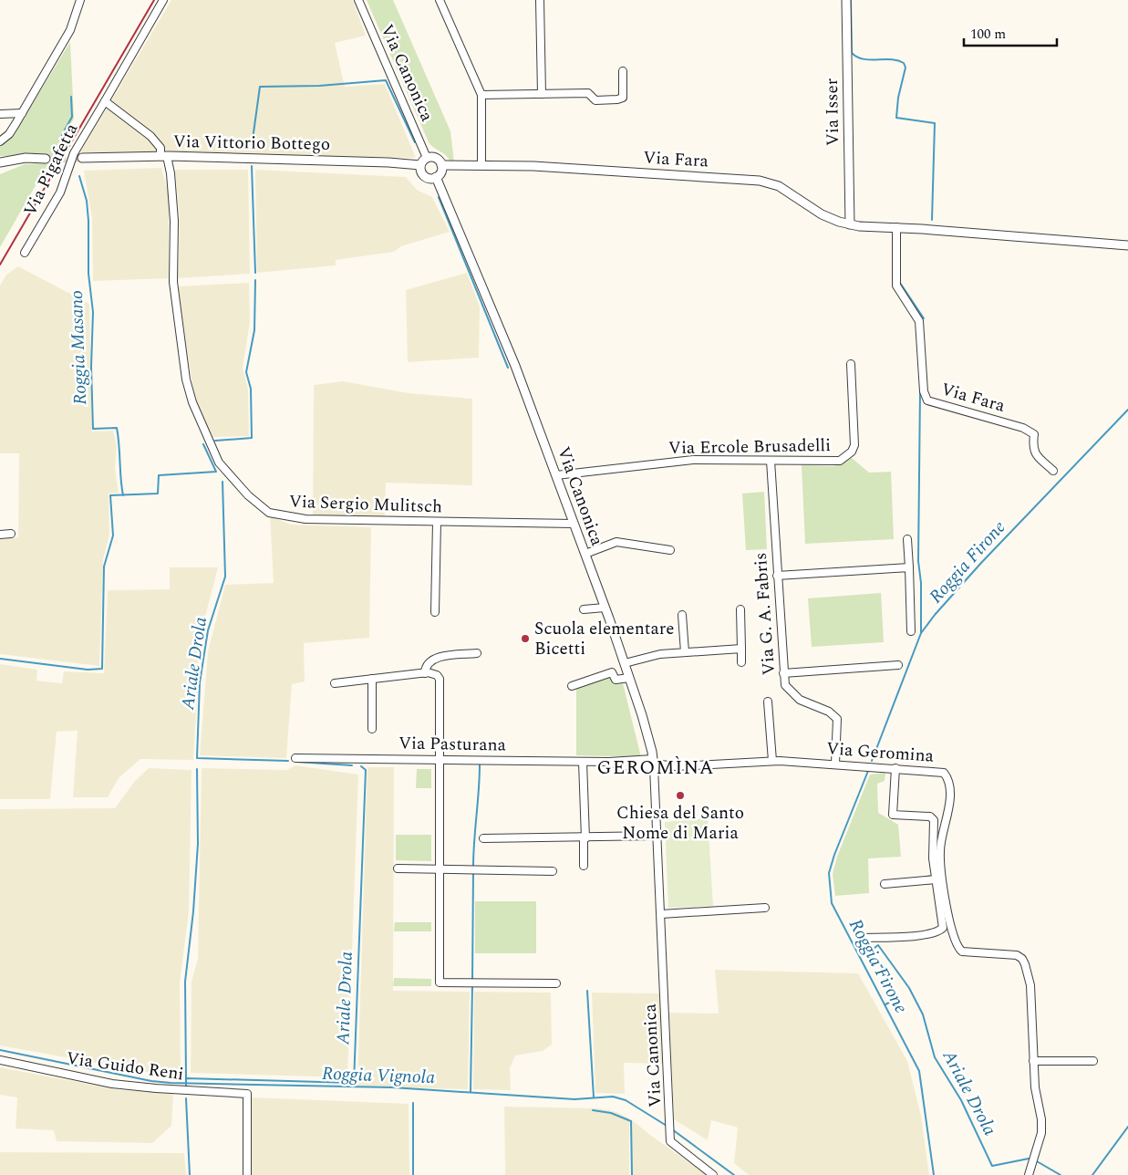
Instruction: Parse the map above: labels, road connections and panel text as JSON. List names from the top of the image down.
{
  "streets": {
    "street": [
      "Via Canonica",
      "Via Isser",
      "Via Vittorio Bottego",
      "Via Fara",
      "Via Pigafetta",
      "Via Ercole Brusadelli",
      "Via Sergio Mulitsch",
      "Via G. A. Fabris",
      "Via Pasturana",
      "Via Geromina",
      "Via Guido Reni"
    ]
  },
  "crossings": [
    ["Via Canonica", "Via Vittorio Bottego"],
    ["Via Canonica", "Via Fara"],
    ["Via Canonica", "Via Ercole Brusadelli"],
    ["Via Canonica", "Via Sergio Mulitsch"],
    ["Via Canonica", "Via Pasturana"],
    ["Via Canonica", "Via Geromina"],
    ["Via Isser", "Via Fara"],
    ["Via Vittorio Bottego", "Via Fara"],
    ["Via Vittorio Bottego", "Via Sergio Mulitsch"],
    ["Via Ercole Brusadelli", "Via G. A. Fabris"],
    ["Via G. A. Fabris", "Via Geromina"],
    ["Via Pasturana", "Via Geromina"]
  ],
  "districts": ["GEROMÌNA"],
  "water": [
    "Roggia Masano",
    "Roggia Firone",
    "Ariale Drola",
    "Roggia Vignola"
  ],
  "places": ["Scuola elementare Bicetti", "Chiesa del Santo Nome di Maria"],
  "scale_bar": "100 m"
}
